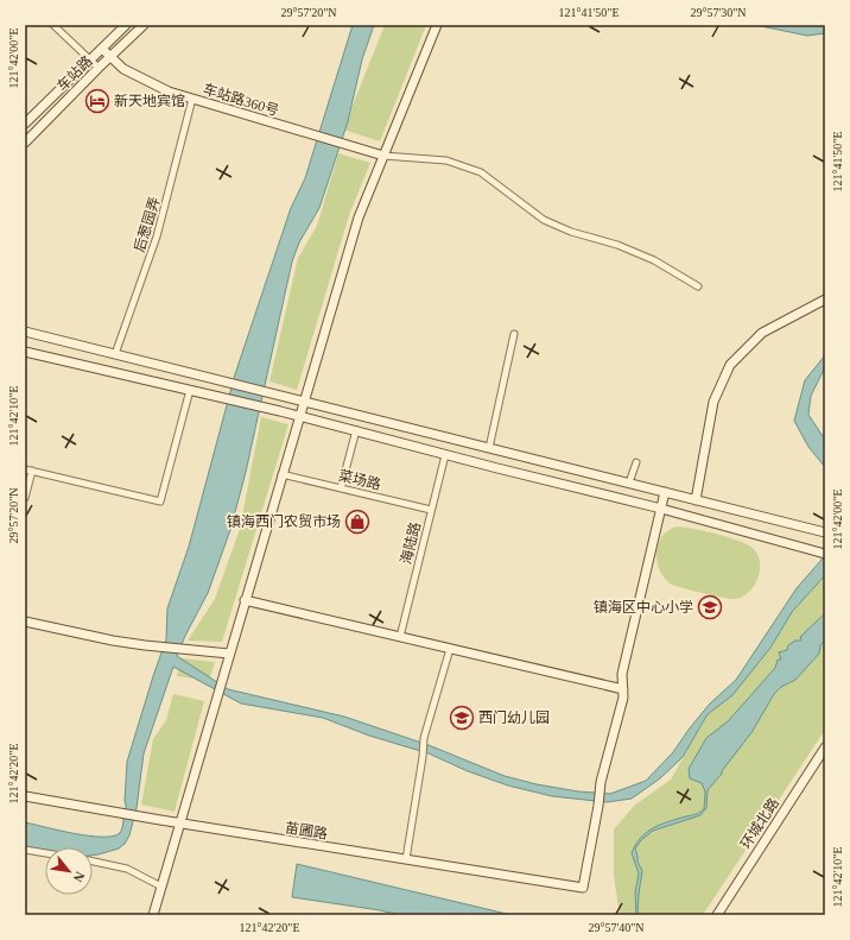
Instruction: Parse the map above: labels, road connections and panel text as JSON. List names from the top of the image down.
{
  "streets": {
    "street": [
      "车站路",
      "车站路360号",
      "后葱园弄",
      "菜场路",
      "海陆路",
      "环城北路",
      "苗圃路"
    ]
  },
  "crossings": [
    ["车站路", "车站路360号"],
    ["车站路360号", "后葱园弄"],
    ["菜场路", "海陆路"]
  ],
  "places": {
    "hotel": ["新天地宾馆"],
    "shop": ["镇海西门农贸市场"],
    "school or university": ["镇海区中心小学", "西门幼儿园"]
  },
  "north": "bottom right",
  "coordinates": [
    "29°57'20\"N",
    "121°41'50\"E",
    "29°57'30\"N",
    "121°42'00\"E",
    "121°42'10\"E",
    "121°42'20\"E",
    "29°57'40\"N"
  ]
}
